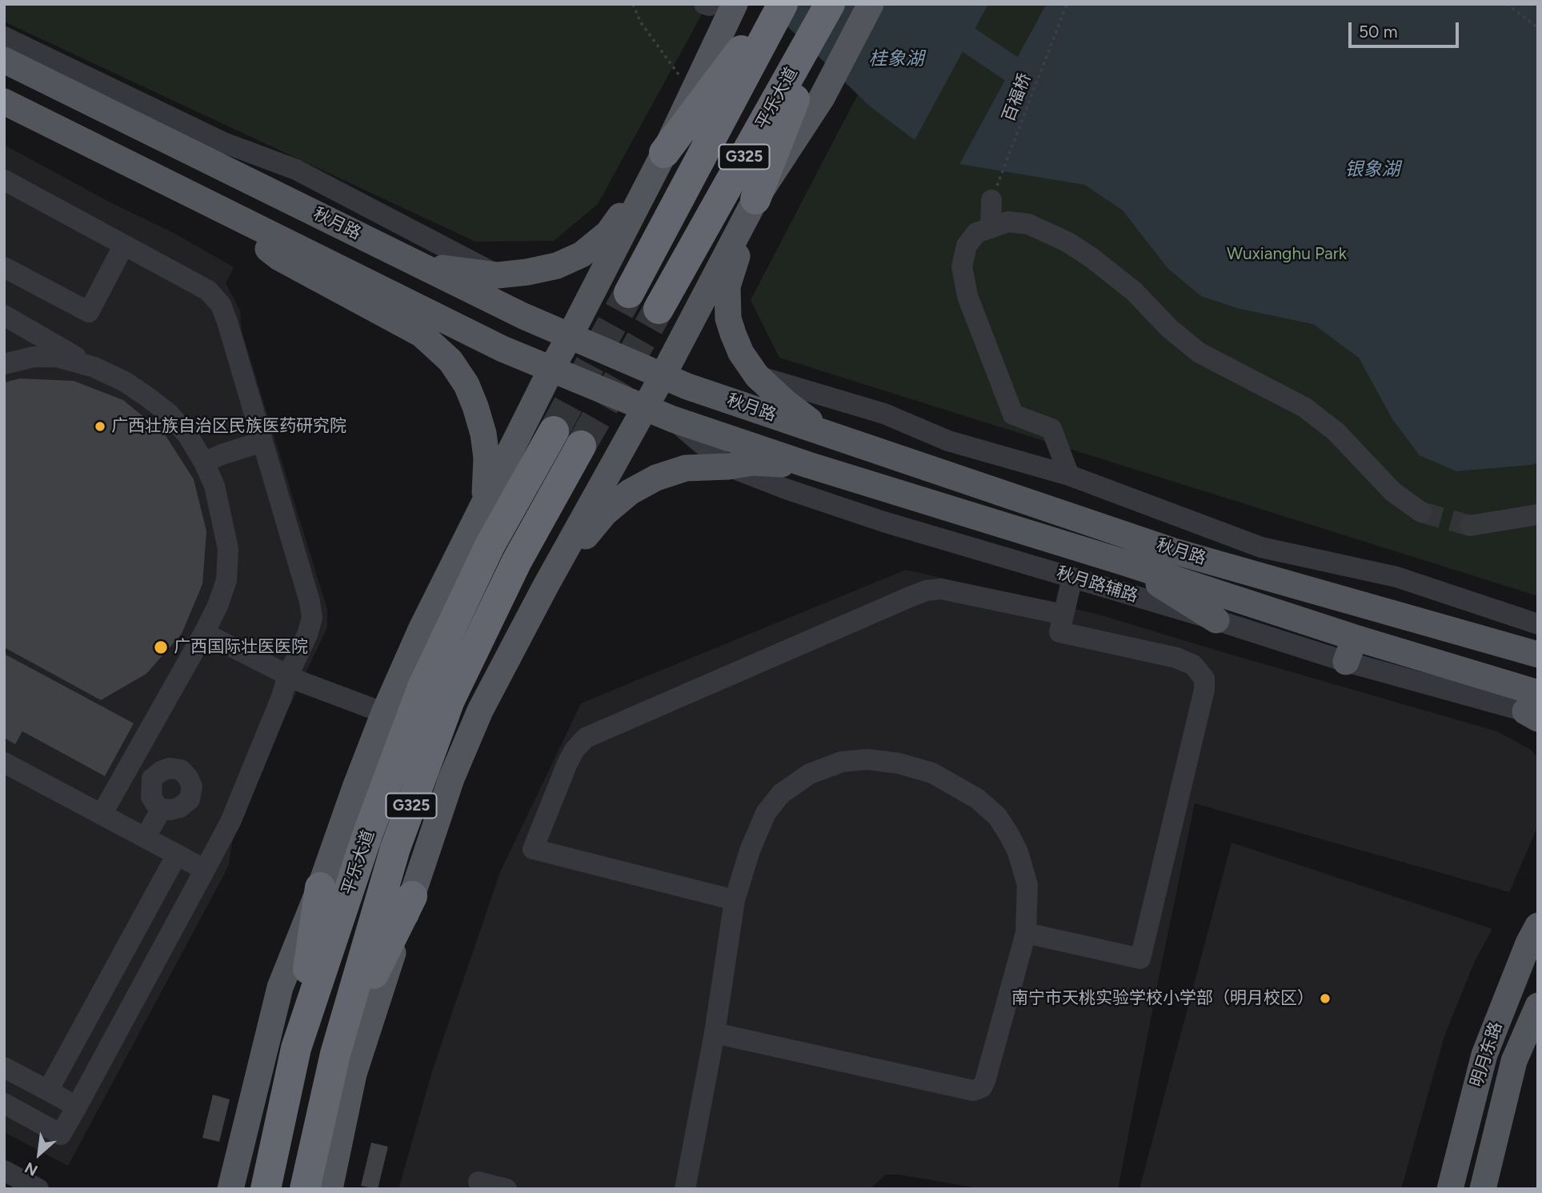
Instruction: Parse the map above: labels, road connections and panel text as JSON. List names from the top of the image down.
{
  "streets": {
    "highway": ["平乐大道", "G325"],
    "main road": ["秋月路", "明月东路"],
    "street": ["秋月路辅路"],
    "path": ["百福桥"]
  },
  "crossings": [
    ["秋月路", "秋月路辅路"]
  ],
  "water": ["桂象湖", "银象湖"],
  "parks": ["Wuxianghu Park"],
  "places": ["广西壮族自治区民族医药研究院", "广西国际壮医医院", "南宁市天桃实验学校小学部（明月校区）"],
  "scale_bar": "50 m",
  "north": "bottom left"
}
